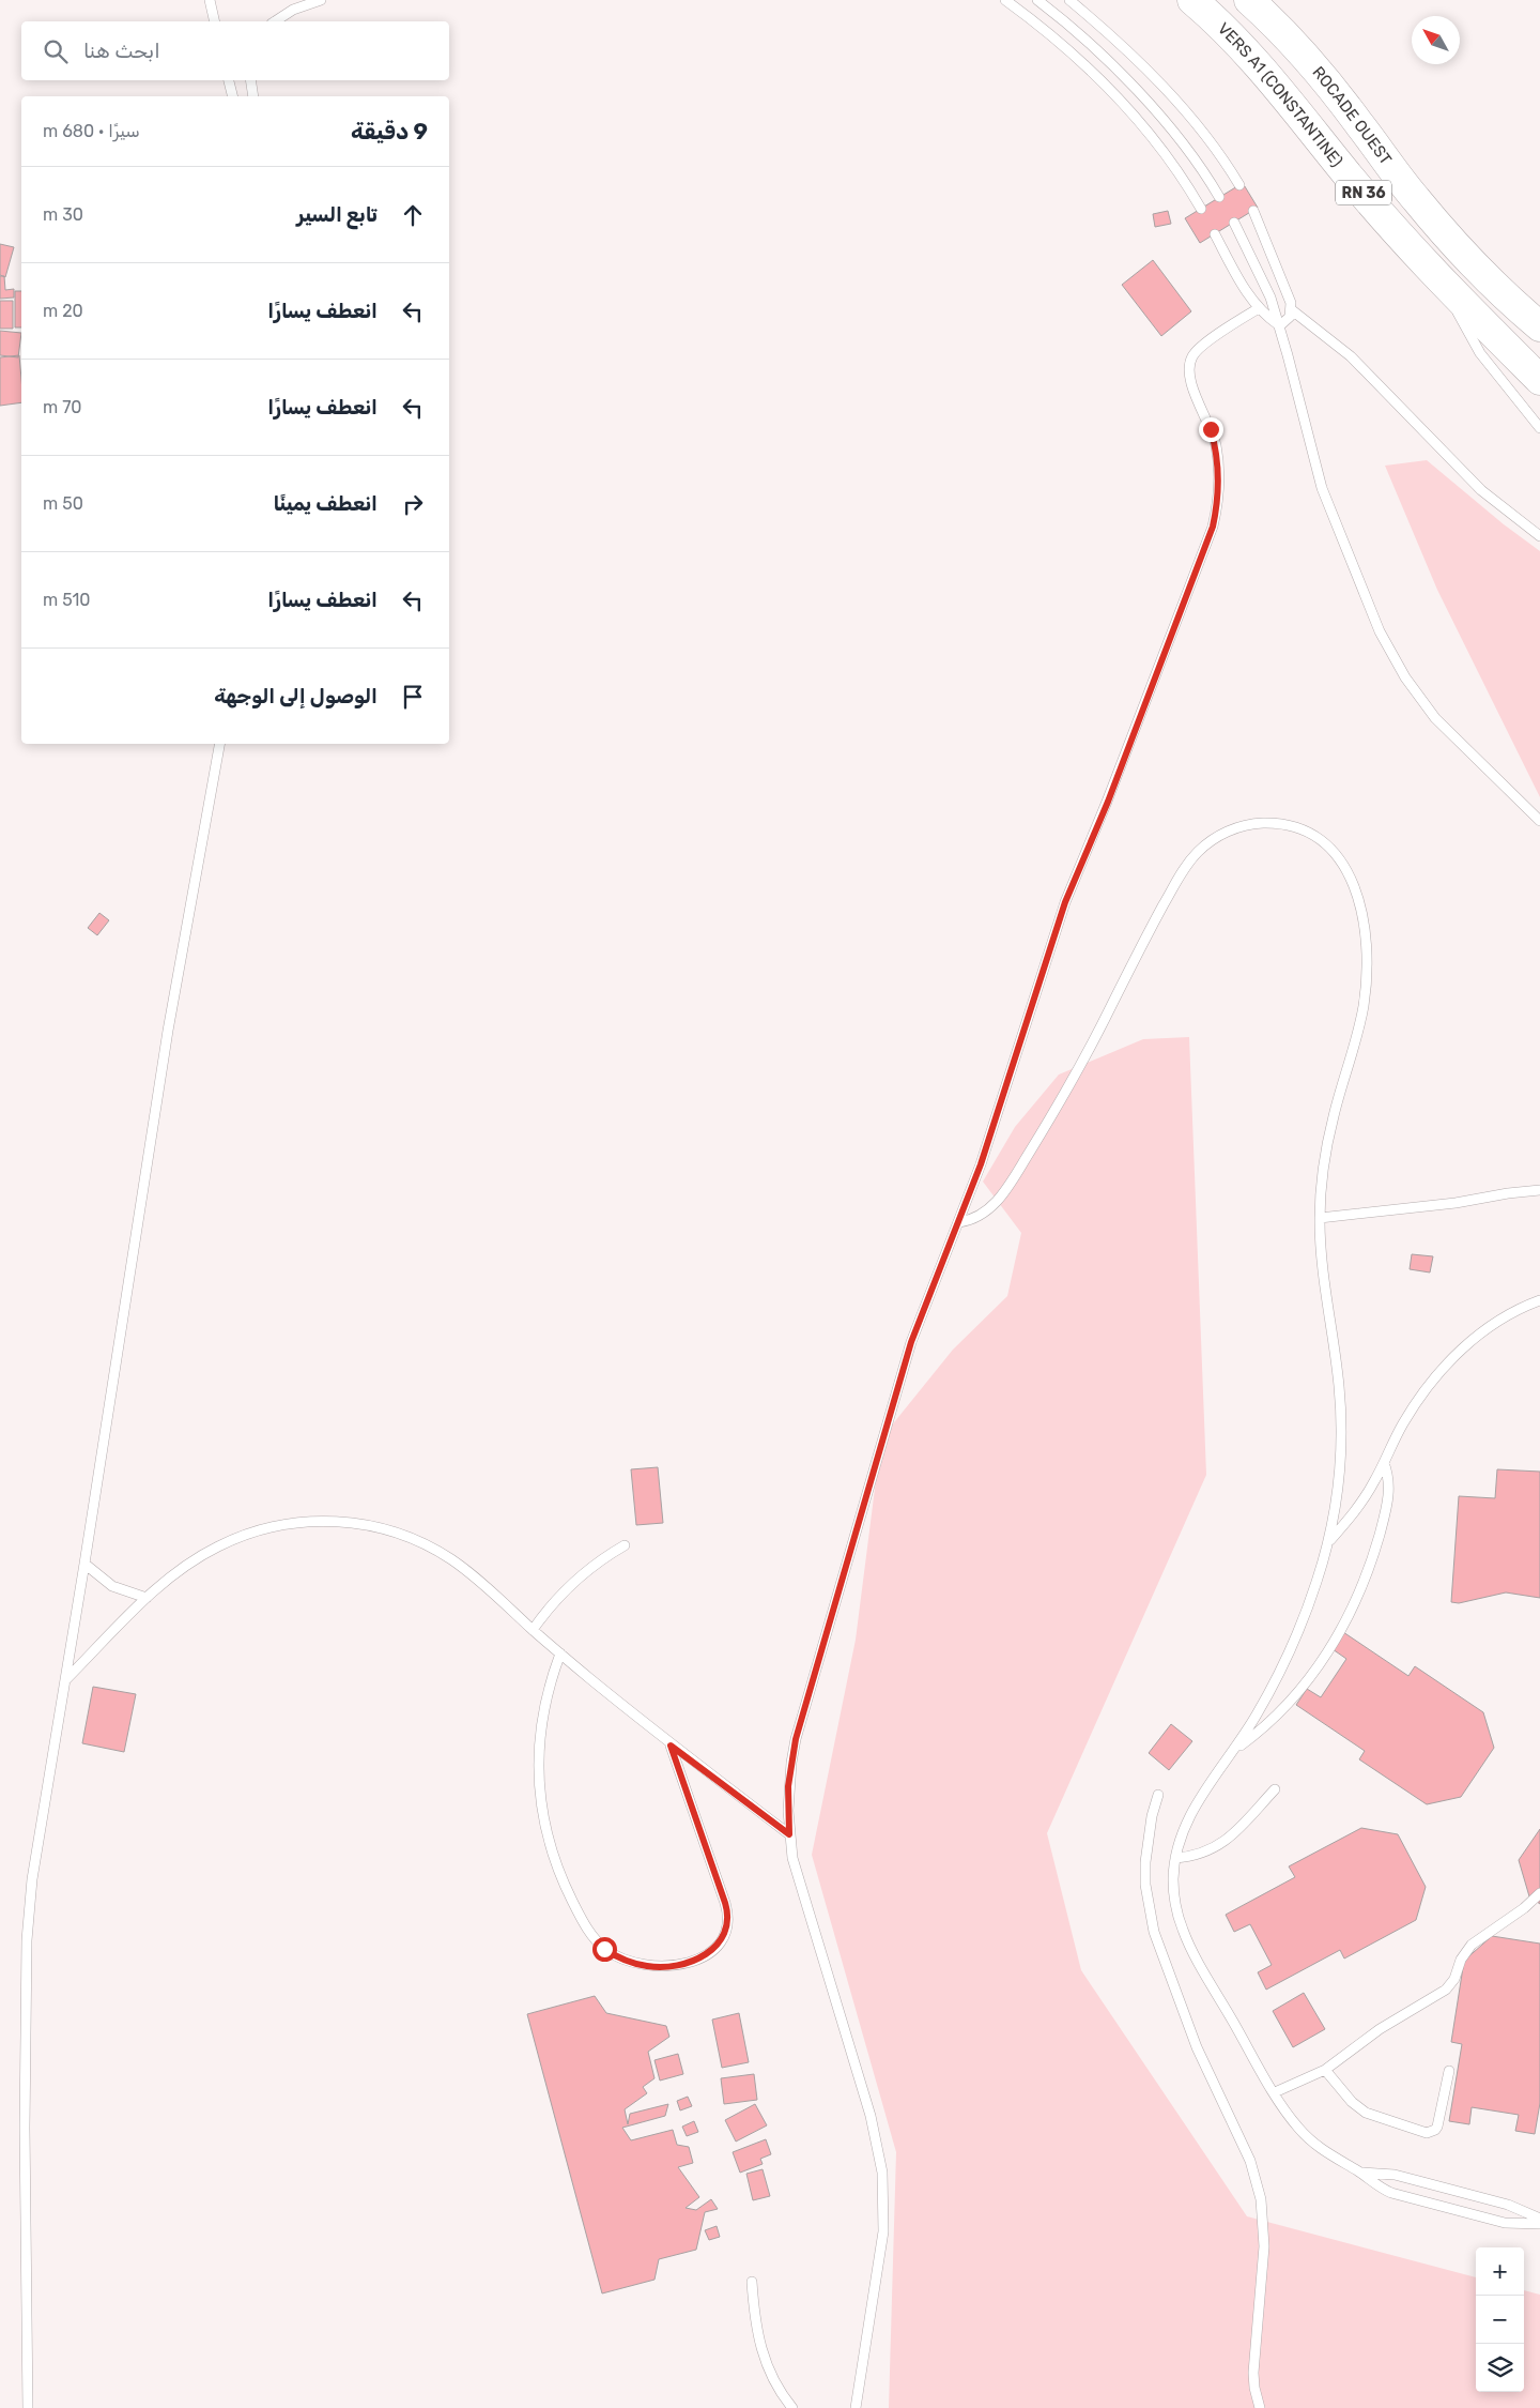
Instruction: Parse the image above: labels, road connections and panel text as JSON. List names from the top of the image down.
{
  "streets": {
    "highway": ["VERS A1 (CONSTANTINE)", "ROCADE OUEST", "RN 36"]
  },
  "north": "top left",
  "page": {
    "search": "ابحث هنا",
    "heading": ["9 دقيقة", "سيرًا · 680 m"],
    "list": [
      ["تابع السير", "30 m"],
      ["انعطف يسارًا", "20 m"],
      ["انعطف يسارًا", "70 m"],
      ["انعطف يمينًا", "50 m"],
      ["انعطف يسارًا", "510 m"],
      "الوصول إلى الوجهة"
    ],
    "map_buttons": ["+", "−"]
  }
}
